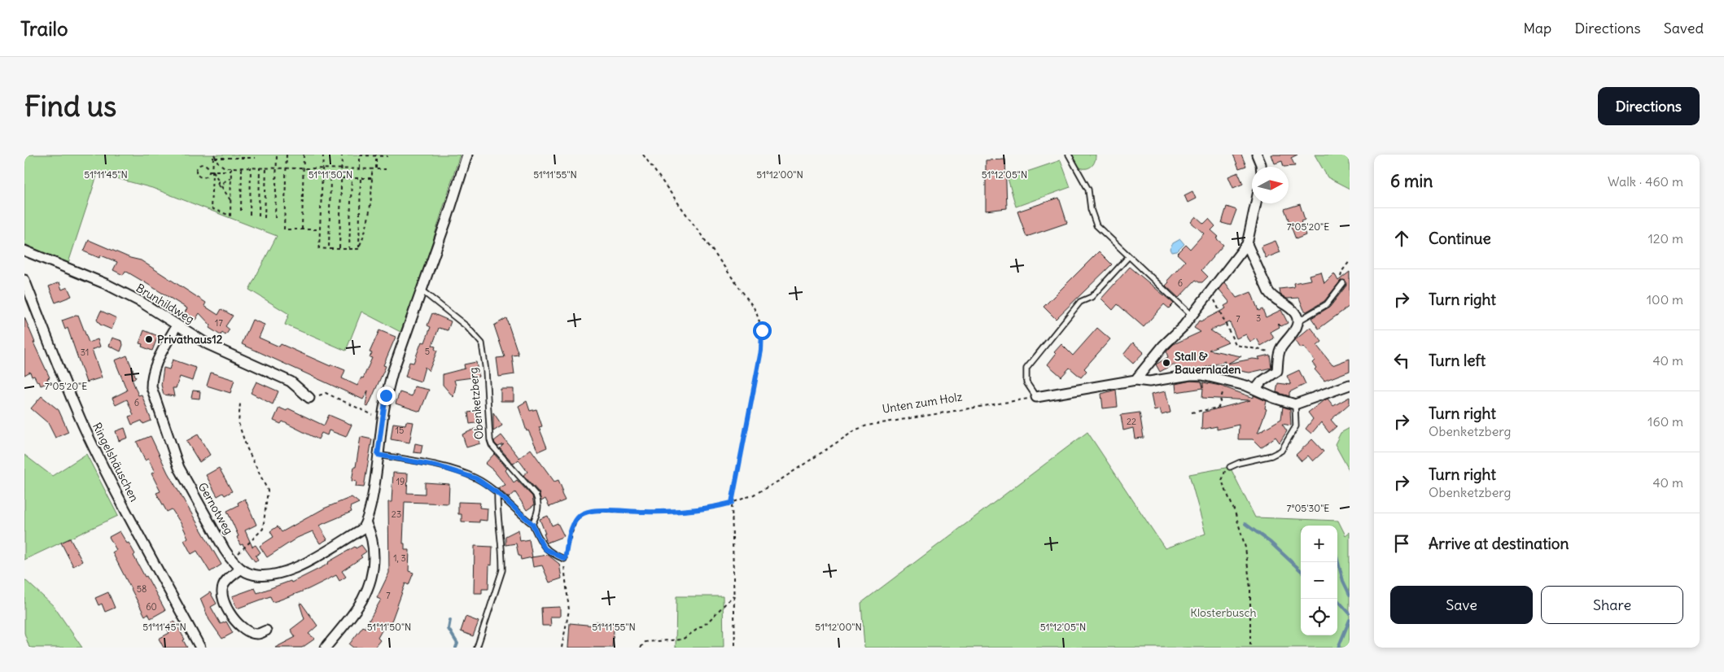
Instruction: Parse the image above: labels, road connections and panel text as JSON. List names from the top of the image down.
{
  "streets": {
    "street": ["Brunhildweg", "Ringelshäuschen", "Gernotweg"],
    "lane": ["Obenketzberg"],
    "path": ["Unten zum Holz"]
  },
  "crossings": [
    ["Brunhildweg", "Gernotweg"]
  ],
  "parks": ["Klosterbusch"],
  "places": ["Privathaus12", "Stall & Bauernladen"],
  "house_numbers": [
    "6",
    "3",
    "7",
    "17",
    "5",
    "31",
    "6",
    "22",
    "15",
    "19",
    "23",
    "1, 3",
    "58",
    "7",
    "60"
  ],
  "north": "right",
  "page": {
    "header": "Trailo",
    "nav": ["Map", "Directions", "Saved"],
    "buttons": [
      "Directions",
      ["Save", "Share"]
    ],
    "title": "Find us",
    "heading": ["6 min", "Walk · 460 m"],
    "list": [
      ["Continue", "120 m"],
      ["Turn right", "100 m"],
      ["Turn left", "40 m"],
      ["Turn right", "Obenketzberg", "160 m"],
      ["Turn right", "Obenketzberg", "40 m"],
      "Arrive at destination"
    ],
    "map_buttons": ["+", "−"]
  },
  "coordinates": [
    "51°11'45\"N",
    "51°11'50\"N",
    "51°11'55\"N",
    "51°12'00\"N",
    "51°12'05\"N",
    "7°05'20\"E",
    "7°05'30\"E"
  ]
}
